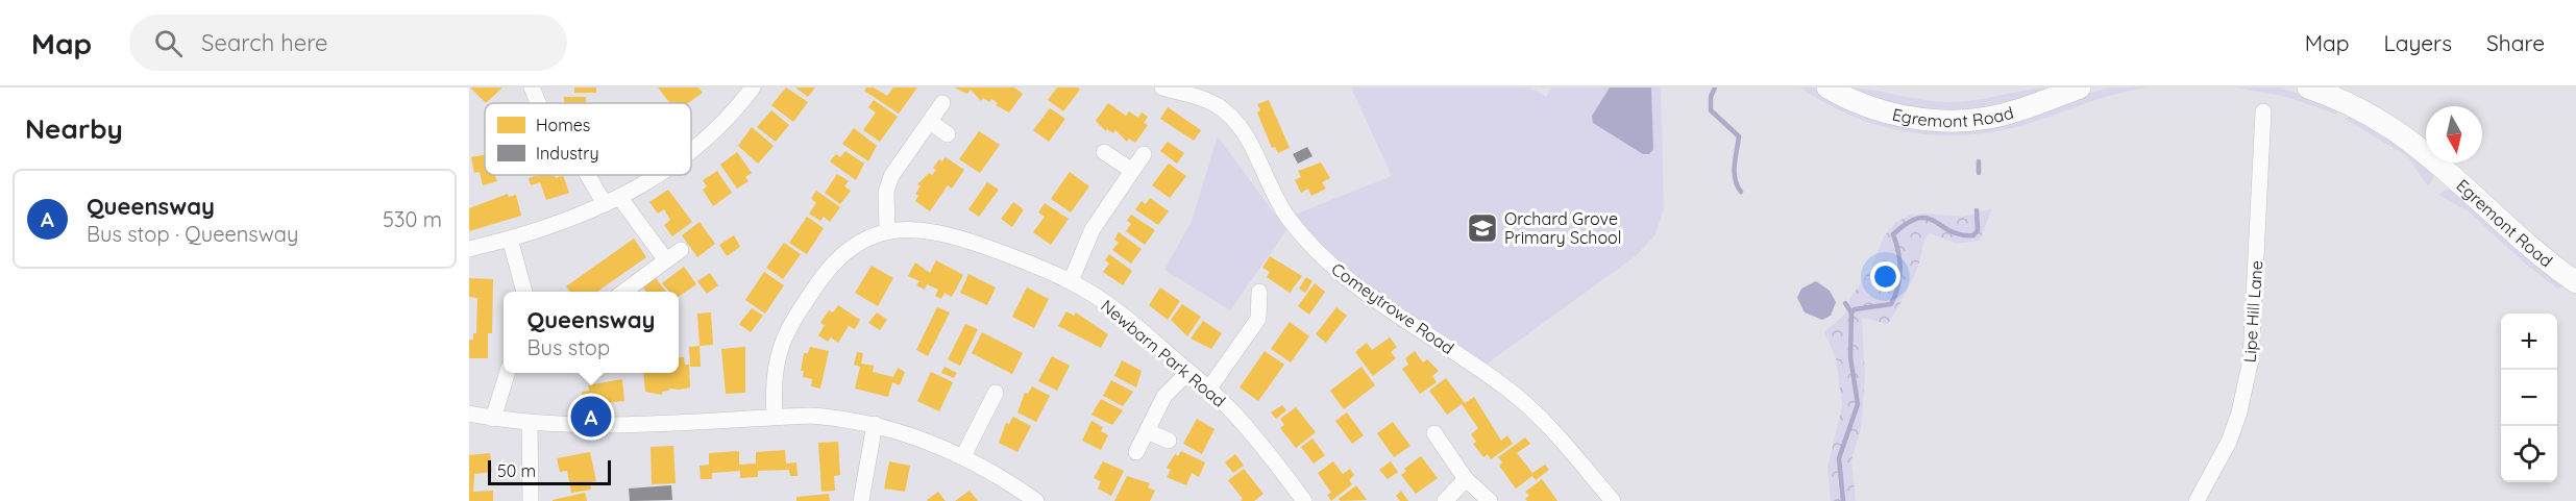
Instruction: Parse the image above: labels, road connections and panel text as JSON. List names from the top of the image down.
{
  "streets": {
    "street": [
      "Egremont Road",
      "Comeytrowe Road",
      "Lipe Hill Lane",
      "Newbarn Park Road"
    ]
  },
  "places": {
    "school or university": ["Orchard Grove Primary School"]
  },
  "legend": ["Homes", "Industry"],
  "scale_bar": "50 m",
  "north": "bottom",
  "page": {
    "header": "Map",
    "search": "Search here",
    "nav": ["Map", "Layers", "Share"],
    "heading": "Nearby",
    "list": [
      {
        "mark": "A",
        "name": "Queensway",
        "note": "Bus stop · Queensway",
        "value": "530 m"
      }
    ],
    "popup": ["Queensway", "Bus stop"],
    "map_buttons": ["+", "−"],
    "pins": "A",
    "scale": "50 m"
  }
}
